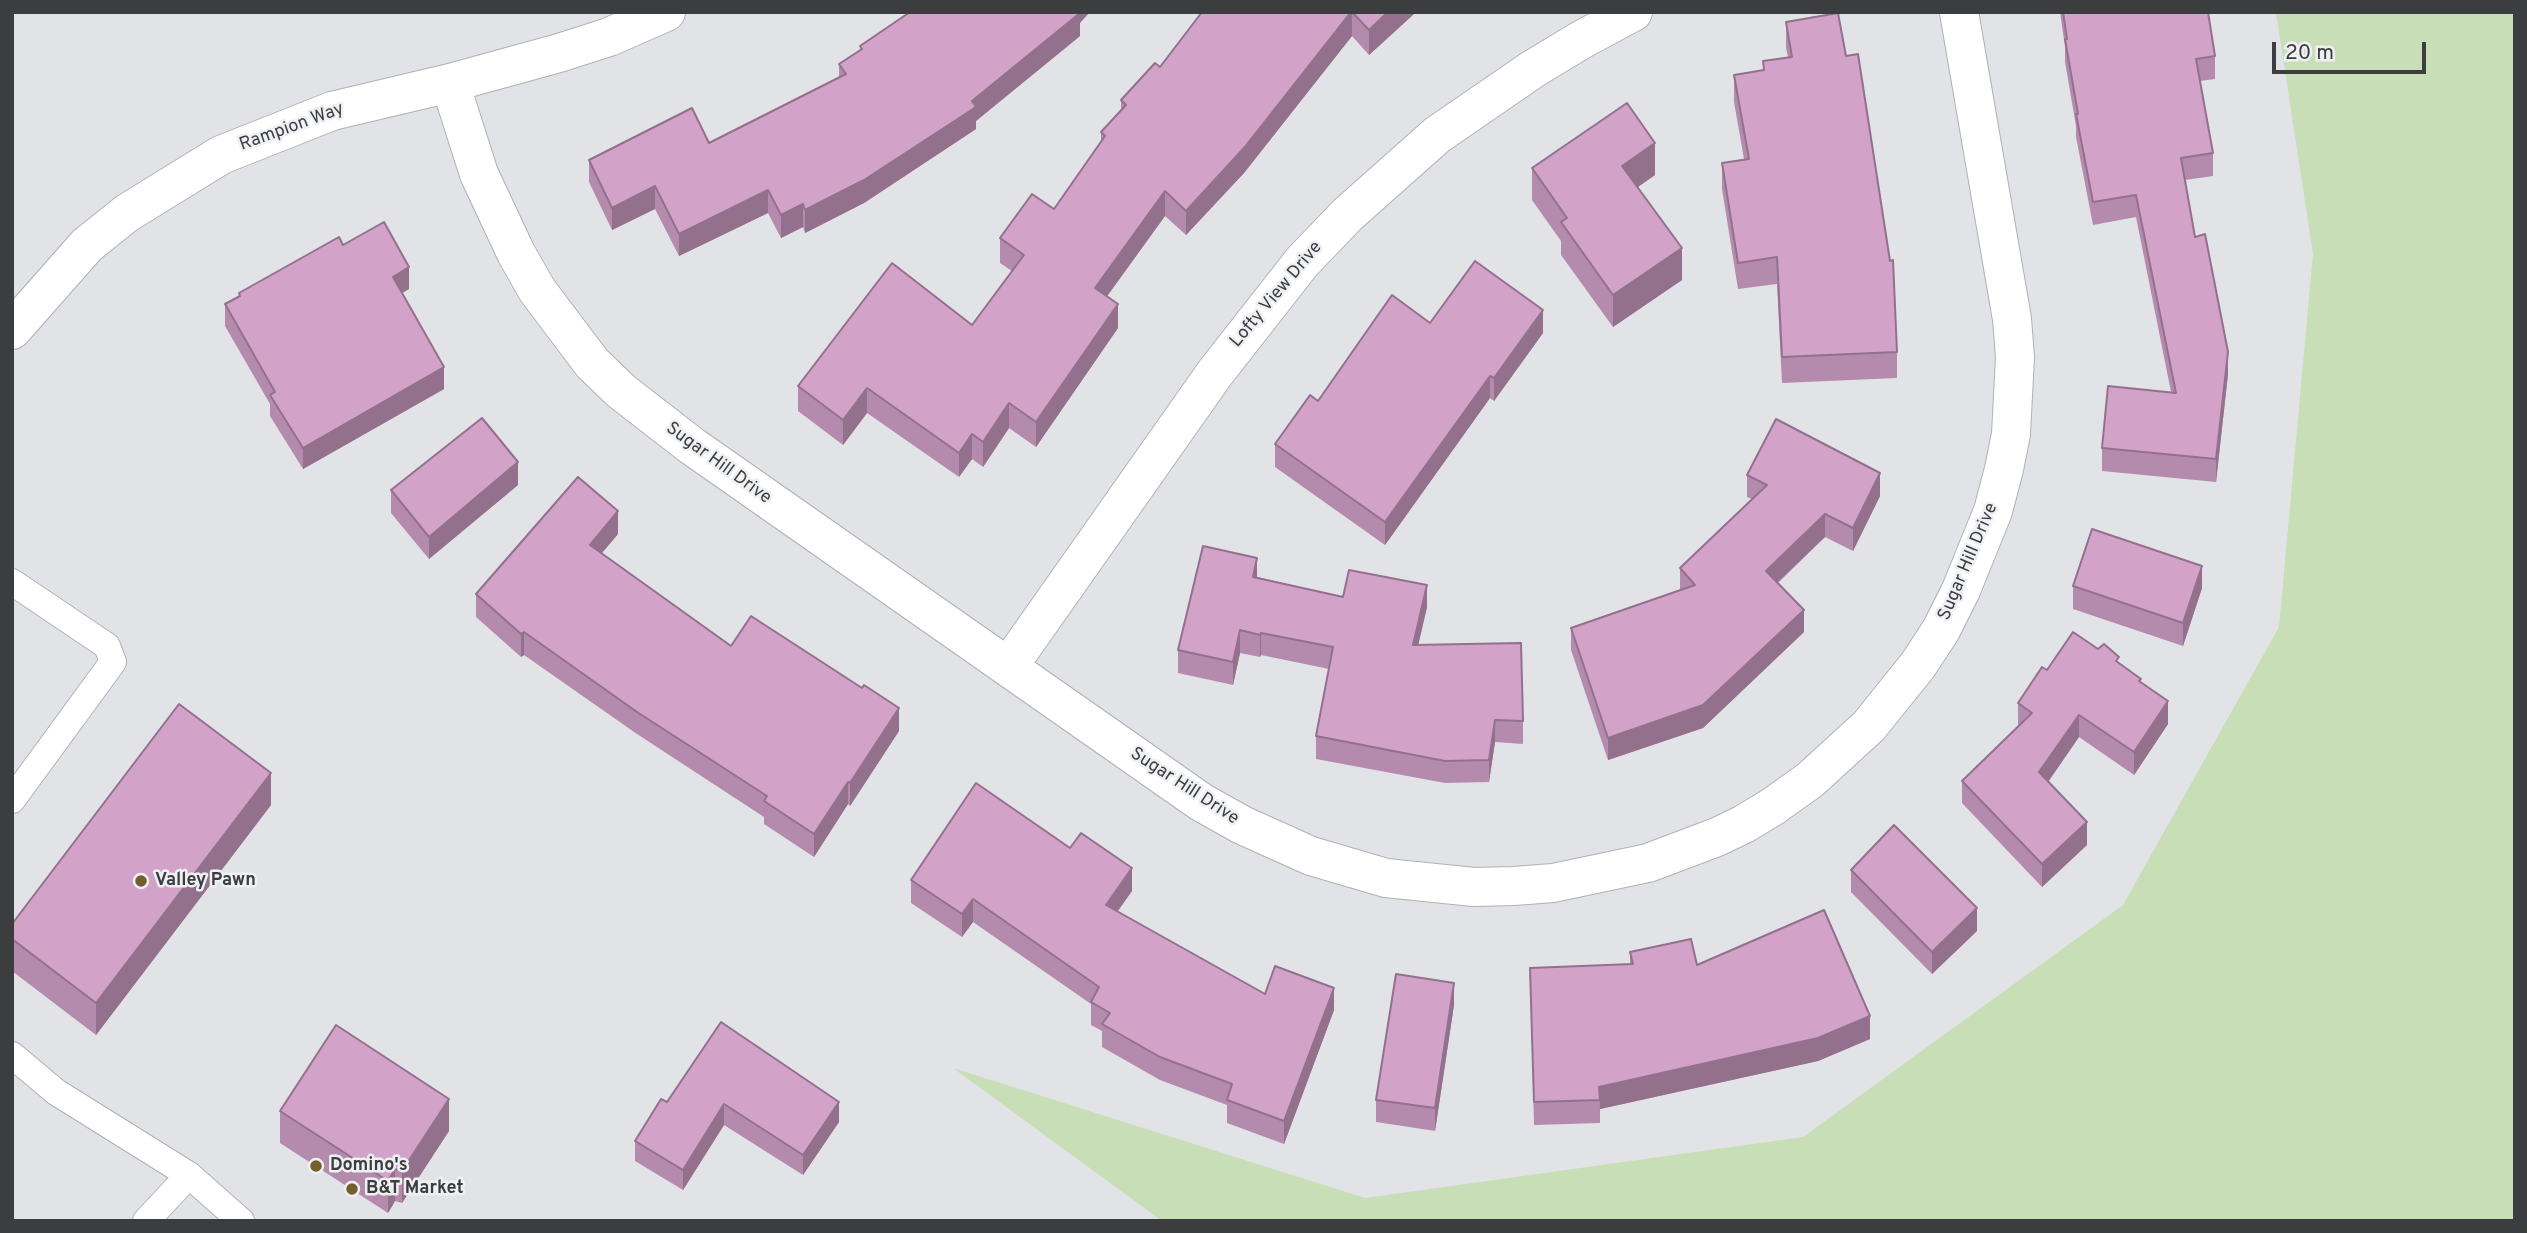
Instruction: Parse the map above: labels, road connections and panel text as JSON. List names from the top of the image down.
{
  "streets": {
    "street": ["Rampion Way", "Lofty View Drive", "Sugar Hill Drive"]
  },
  "crossings": [
    ["Rampion Way", "Sugar Hill Drive"],
    ["Lofty View Drive", "Sugar Hill Drive"]
  ],
  "places": ["Valley Pawn", "Domino's", "B&T Market"],
  "scale_bar": "20 m"
}
